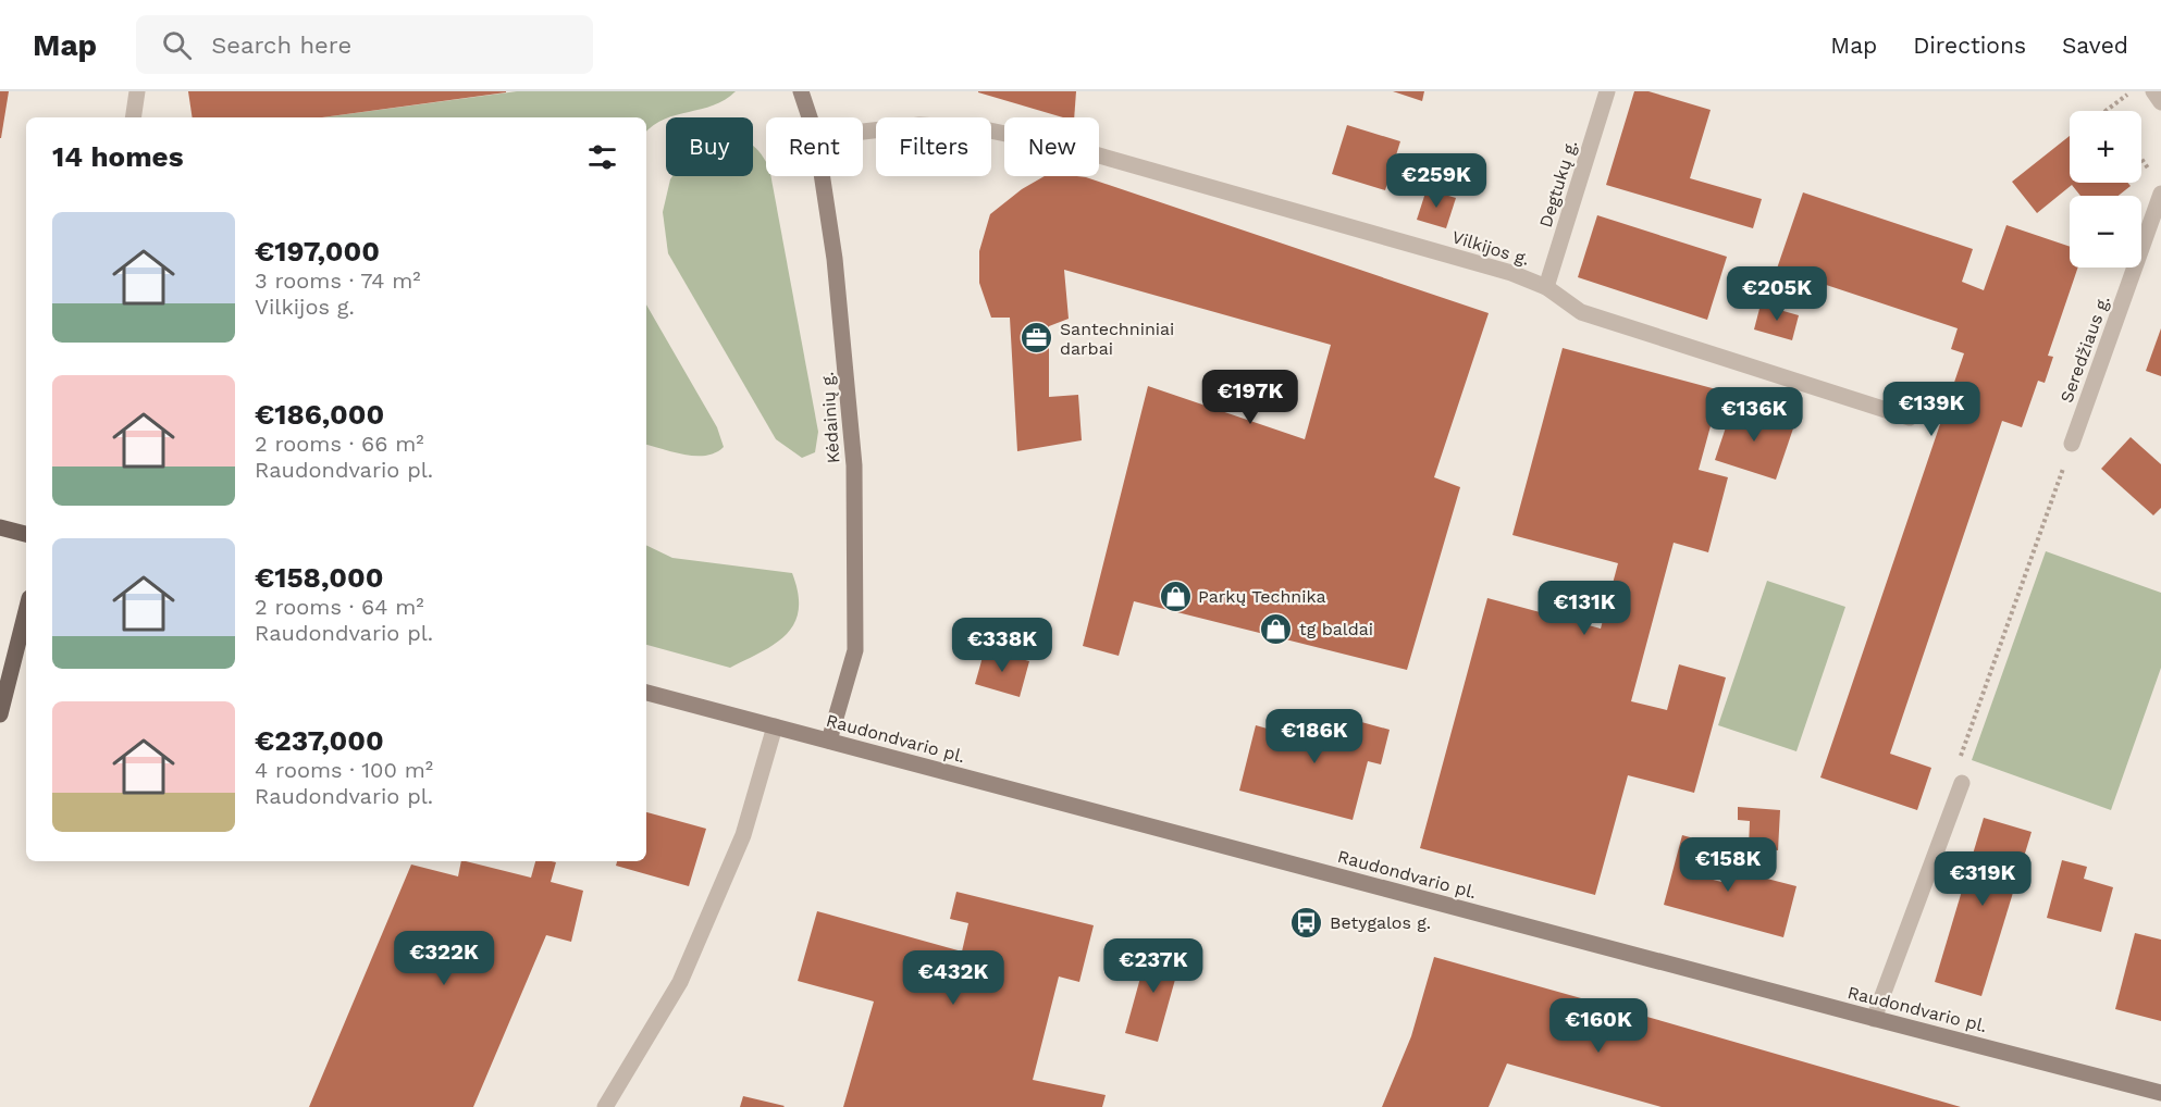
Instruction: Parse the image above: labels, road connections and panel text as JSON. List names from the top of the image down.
{
  "streets": {
    "main road": ["Kėdainių g.", "Raudondvario pl."],
    "street": ["Degtukų g.", "Vilkijos g.", "Seredžiaus g."]
  },
  "crossings": [
    ["Degtukų g.", "Vilkijos g."],
    ["Kėdainių g.", "Raudondvario pl."]
  ],
  "places": {
    "office": ["Santechniniai darbai"],
    "shop": ["Parkų Technika", "tg baldai"],
    "bus stop": ["Betygalos g."]
  },
  "page": {
    "header": "Map",
    "search": "Search here",
    "nav": ["Map", "Directions", "Saved"],
    "map_buttons": ["+", "−"],
    "chip": [
      "Buy",
      "Rent",
      "Filters",
      "New"
    ],
    "heading": "14 homes",
    "price": [
      "€259K",
      "€205K",
      "€197K",
      "€139K",
      "€136K",
      "€131K",
      "€338K",
      "€186K",
      "€158K",
      "€319K",
      "€322K",
      "€237K",
      "€432K",
      "€160K"
    ],
    "list": [
      {
        "name": "€197,000",
        "note": "3 rooms · 74 m² · Vilkijos g."
      },
      {
        "name": "€186,000",
        "note": "2 rooms · 66 m² · Raudondvario pl."
      },
      {
        "name": "€158,000",
        "note": "2 rooms · 64 m² · Raudondvario pl."
      },
      {
        "name": "€237,000",
        "note": "4 rooms · 100 m² · Raudondvario pl."
      }
    ]
  }
}
